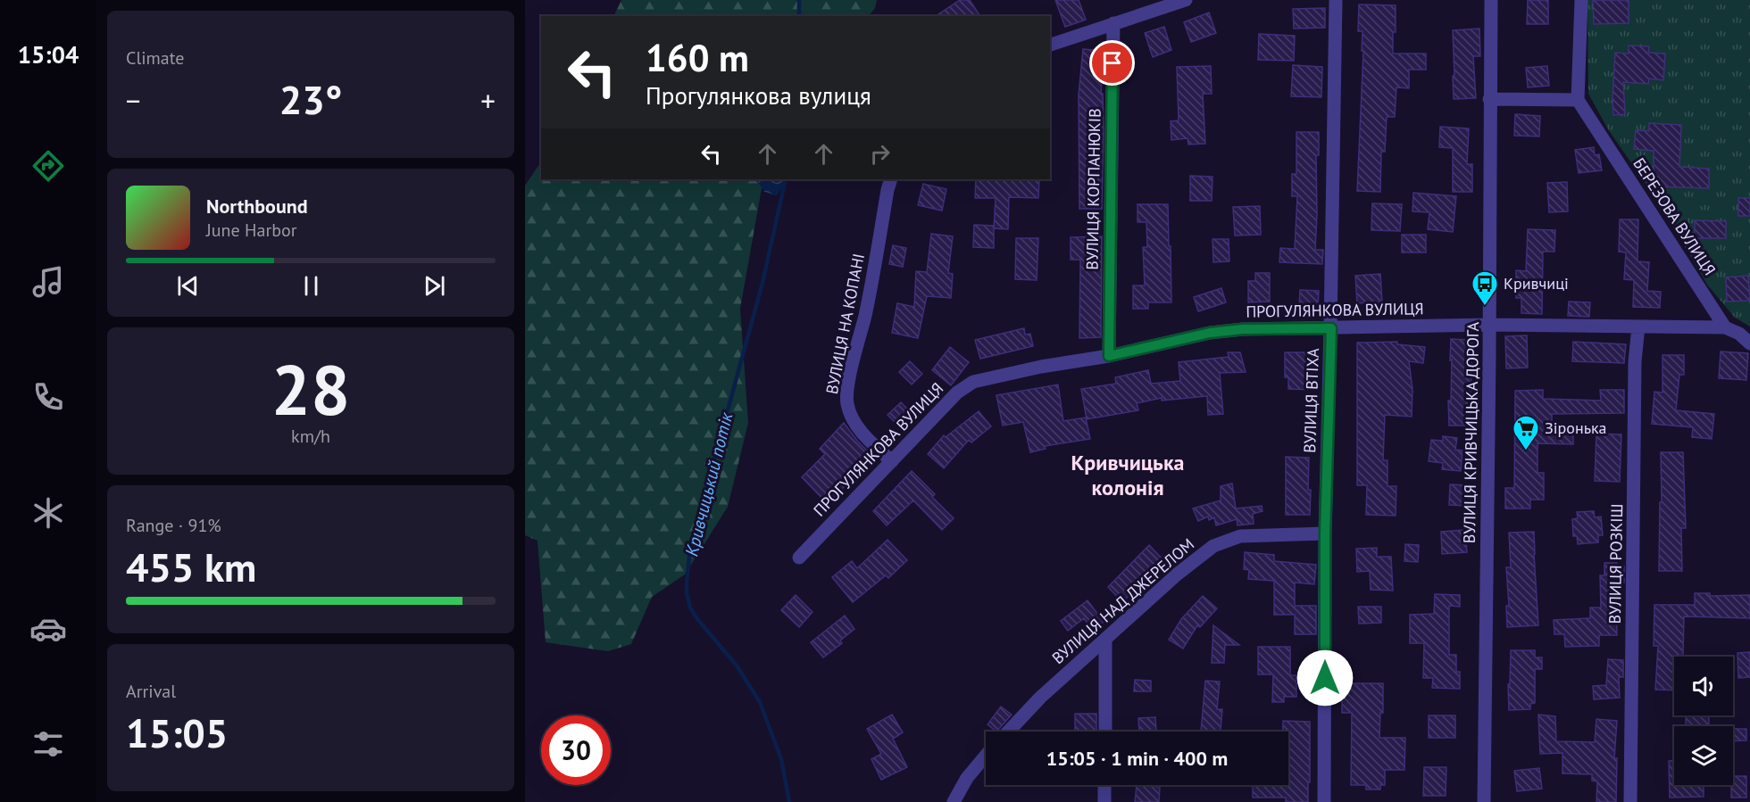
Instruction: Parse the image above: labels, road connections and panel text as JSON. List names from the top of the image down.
{
  "streets": {
    "street": [
      "ВУЛИЦЯ КОРПАНЮКІВ",
      "БЕРЕЗОВА ВУЛИЦЯ",
      "ПРОГУЛЯНКОВА ВУЛИЦЯ",
      "ВУЛИЦЯ НА КОПАНІ",
      "ВУЛИЦЯ ВТІХА",
      "ВУЛИЦЯ КРИВЧИЦЬКА ДОРОГА",
      "ВУЛИЦЯ РОЗКІШ",
      "ВУЛИЦЯ НАД ДЖЕРЕЛОМ"
    ]
  },
  "crossings": [
    ["ВУЛИЦЯ КОРПАНЮКІВ", "ПРОГУЛЯНКОВА ВУЛИЦЯ"],
    ["БЕРЕЗОВА ВУЛИЦЯ", "ПРОГУЛЯНКОВА ВУЛИЦЯ"],
    ["ПРОГУЛЯНКОВА ВУЛИЦЯ", "ВУЛИЦЯ НА КОПАНІ"],
    ["ПРОГУЛЯНКОВА ВУЛИЦЯ", "ВУЛИЦЯ ВТІХА"],
    ["ПРОГУЛЯНКОВА ВУЛИЦЯ", "ВУЛИЦЯ КРИВЧИЦЬКА ДОРОГА"],
    ["ПРОГУЛЯНКОВА ВУЛИЦЯ", "ВУЛИЦЯ РОЗКІШ"],
    ["ВУЛИЦЯ ВТІХА", "ВУЛИЦЯ НАД ДЖЕРЕЛОМ"]
  ],
  "districts": ["Кривчицька колонія"],
  "water": ["Кривчицький потік"],
  "places": {
    "bus stop": ["Кривчиці"],
    "supermarket": ["Зіронька"]
  },
  "page": {
    "tabs": "15:04",
    "tile": [
      "Climate",
      ["28", "km/h"],
      ["Range · 91%", "455 km"],
      ["Arrival", "15:05"]
    ],
    "turn": ["160 m", "Прогулянкова вулиця"],
    "heat": ["−", "23°", "+"],
    "song": ["Northbound", "June Harbor"],
    "limit": "30",
    "trip": "15:05 · 1 min · 400 m"
  }
}
